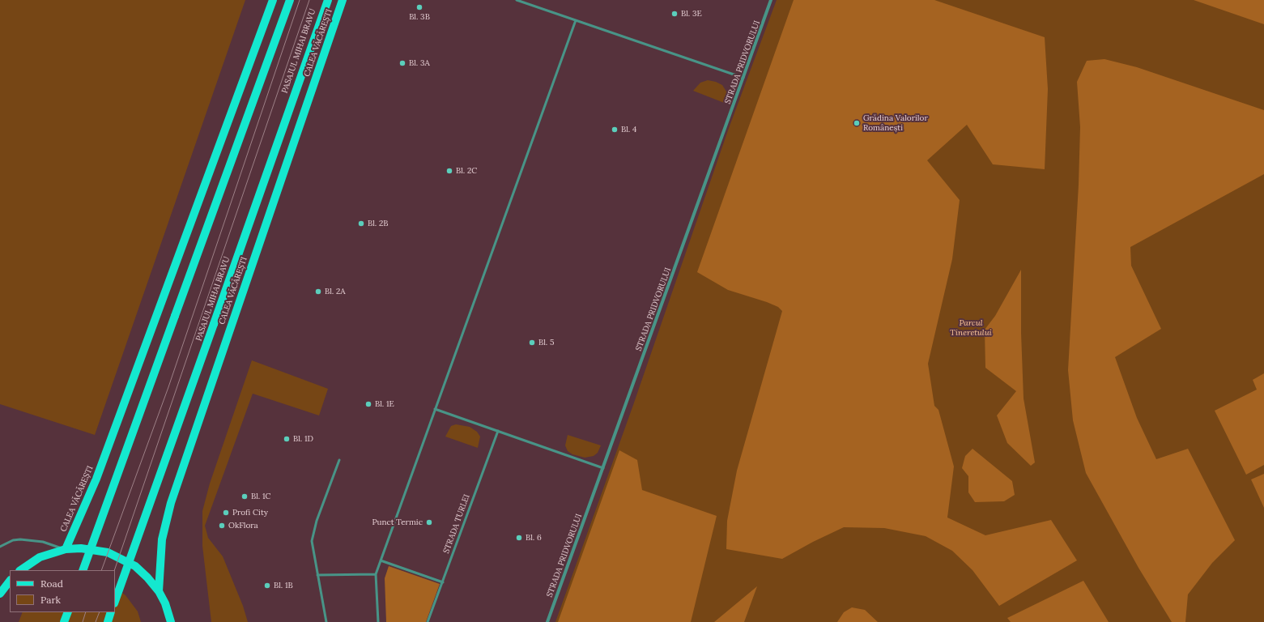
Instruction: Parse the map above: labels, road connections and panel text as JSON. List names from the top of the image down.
{
  "streets": {
    "main road": ["CALEA VĂCĂREȘTI", "PASAJUL MIHAI BRAVU"],
    "street": ["STRADA PRIDVORULUI"],
    "lane": ["STRADA TURLEI"]
  },
  "parks": ["Parcul Tineretului"],
  "places": [
    "Bl. 3B",
    "Bl. 3E",
    "Bl. 3A",
    "Grădina Valorilor Românești",
    "Bl. 4",
    "Bl. 2C",
    "Bl. 2B",
    "Bl. 2A",
    "Bl. 5",
    "Bl. 1E",
    "Bl. 1D",
    "Bl. 1C",
    "Profi City",
    "Punct Termic",
    "OkFlora",
    "Bl. 6",
    "Bl. 1B"
  ],
  "legend": ["Road", "Park"]
}
